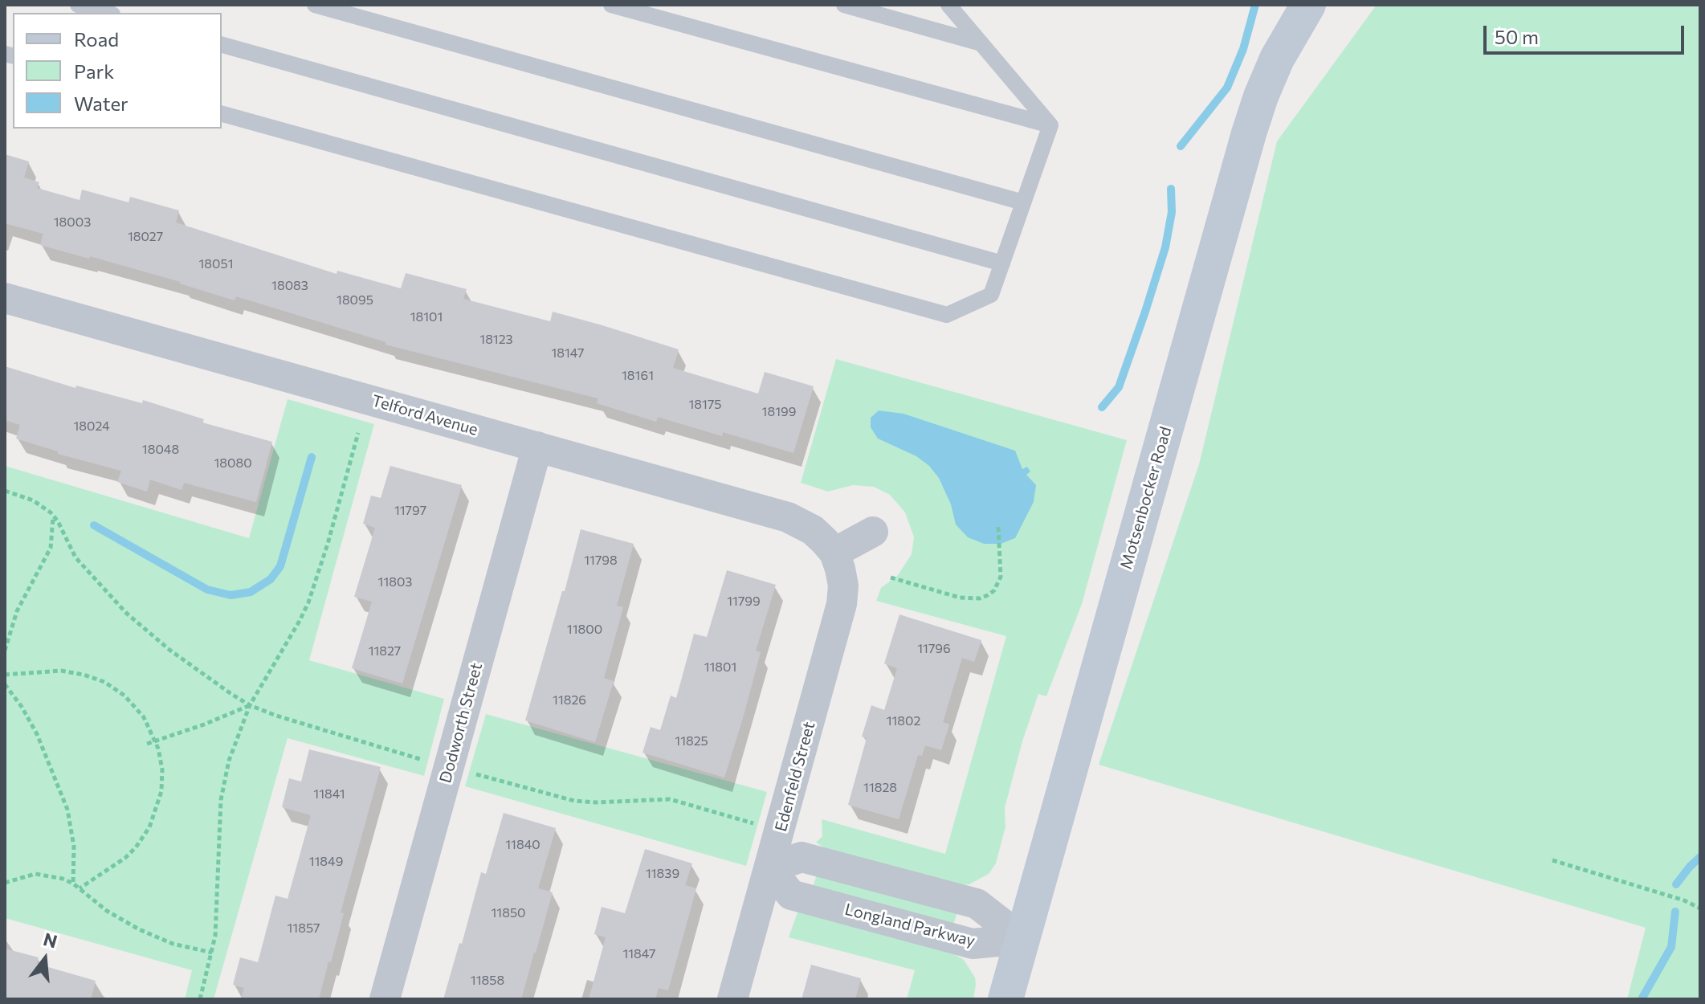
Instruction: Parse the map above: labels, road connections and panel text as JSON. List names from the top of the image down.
{
  "streets": {
    "main road": ["Motsenbocker Road"],
    "street": [
      "Telford Avenue",
      "Dodworth Street",
      "Edenfeld Street",
      "Longland Parkway"
    ]
  },
  "crossings": [
    ["Telford Avenue", "Dodworth Street"],
    ["Telford Avenue", "Edenfeld Street"],
    ["Motsenbocker Road", "Longland Parkway"],
    ["Edenfeld Street", "Longland Parkway"]
  ],
  "house_numbers": [
    "18003",
    "18027",
    "18051",
    "18083",
    "18095",
    "18101",
    "18123",
    "18147",
    "18161",
    "18175",
    "18199",
    "18024",
    "18048",
    "18080",
    "11797",
    "11798",
    "11803",
    "11799",
    "11800",
    "11796",
    "11827",
    "11801",
    "11826",
    "11802",
    "11825",
    "11828",
    "11841",
    "11840",
    "11849",
    "11839",
    "11850",
    "11857",
    "11847",
    "11858"
  ],
  "legend": ["Road", "Park", "Water"],
  "scale_bar": "50 m",
  "north": "top"
}
